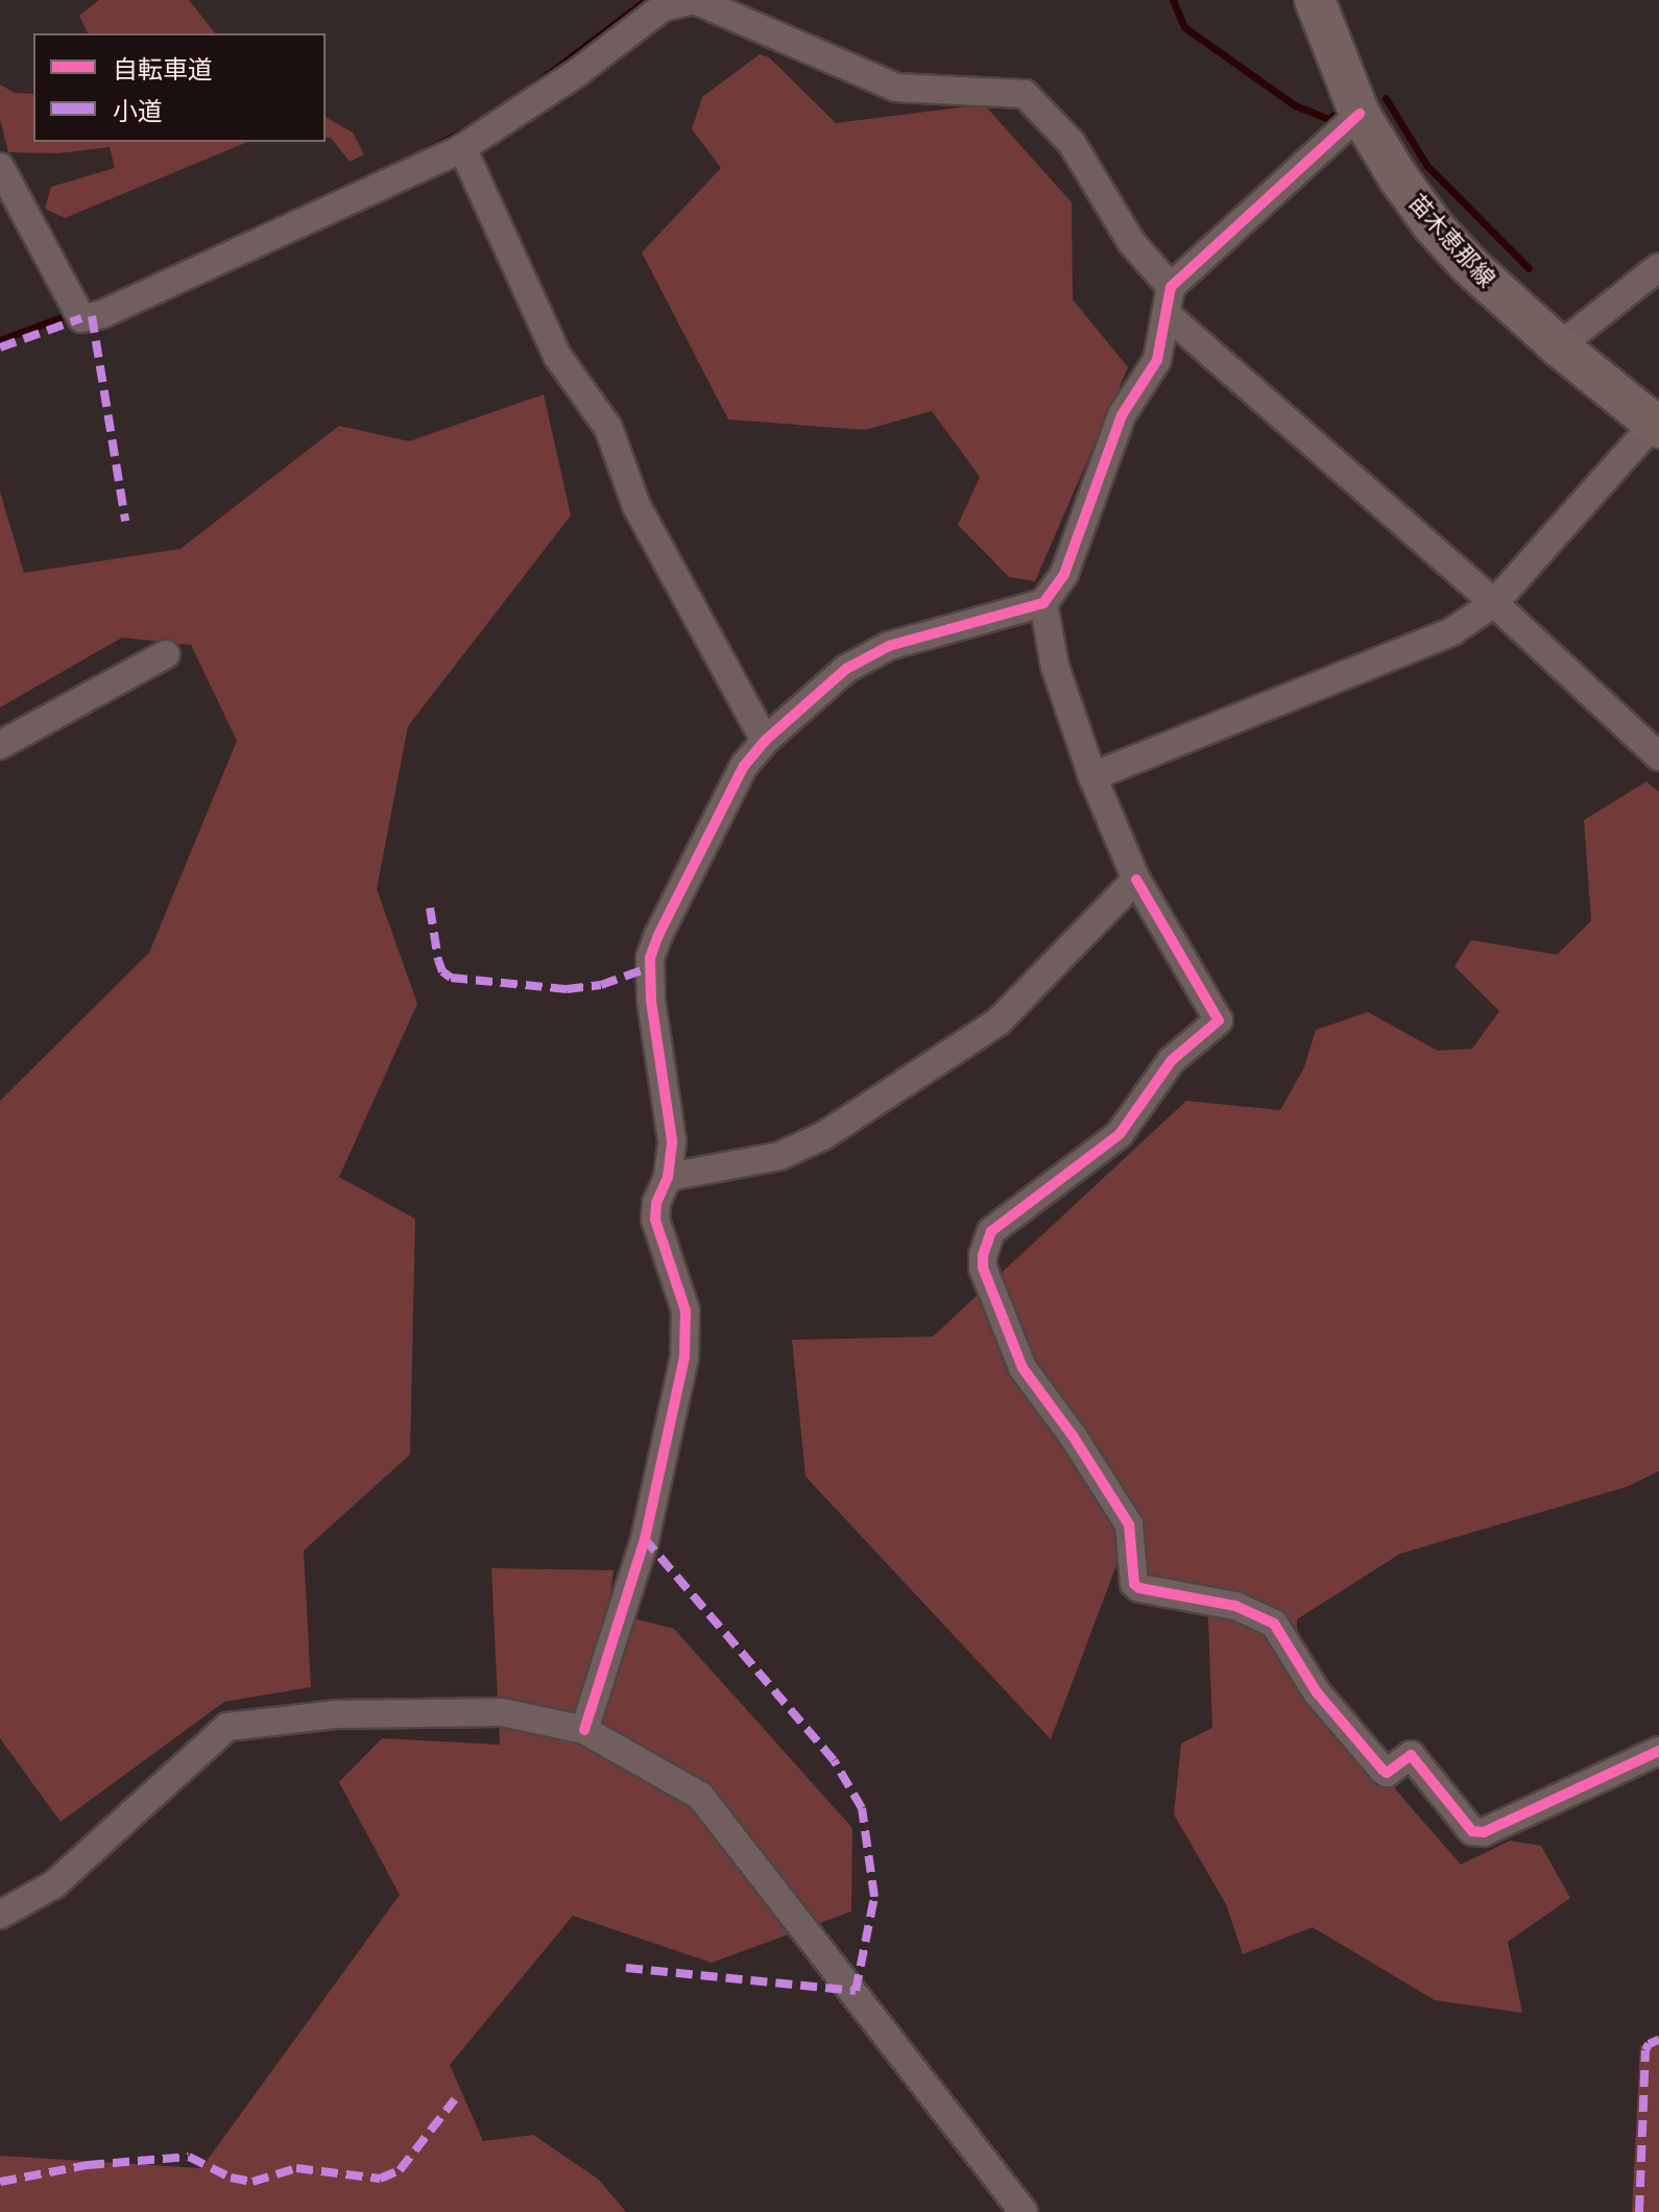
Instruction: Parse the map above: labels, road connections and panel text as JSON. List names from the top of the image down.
{
  "streets": {
    "main road": ["苗木恵那線"]
  },
  "legend": ["自転車道", "小道"]
}
